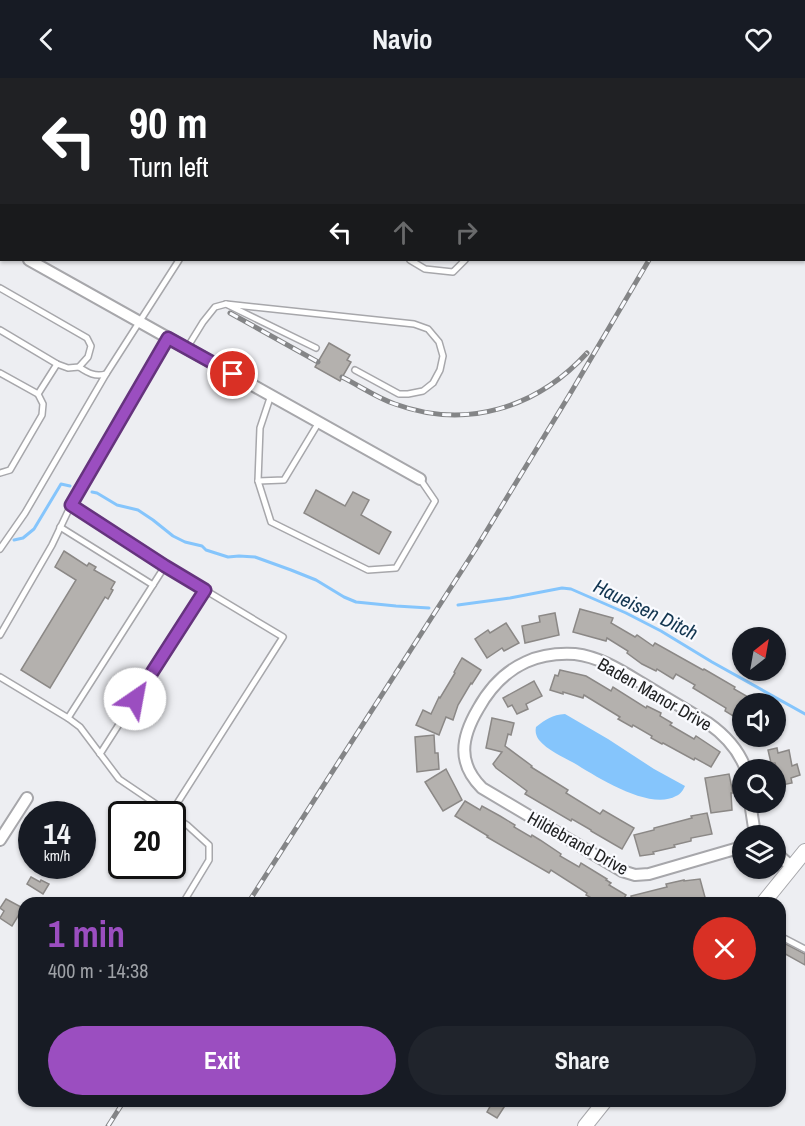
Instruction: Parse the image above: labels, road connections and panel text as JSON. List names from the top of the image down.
{
  "streets": {
    "street": ["Baden Manor Drive", "Hildebrand Drive"]
  },
  "crossings": [
    ["Baden Manor Drive", "Hildebrand Drive"]
  ],
  "water": ["Haueisen Ditch"],
  "north": "top right",
  "page": {
    "header": "Navio",
    "turn": ["90 m", "Turn left"],
    "speed": "14 km/h",
    "limit": "20",
    "heading": ["1 min", "400 m · 14:38"],
    "buttons": ["Exit", "Share"]
  }
}
